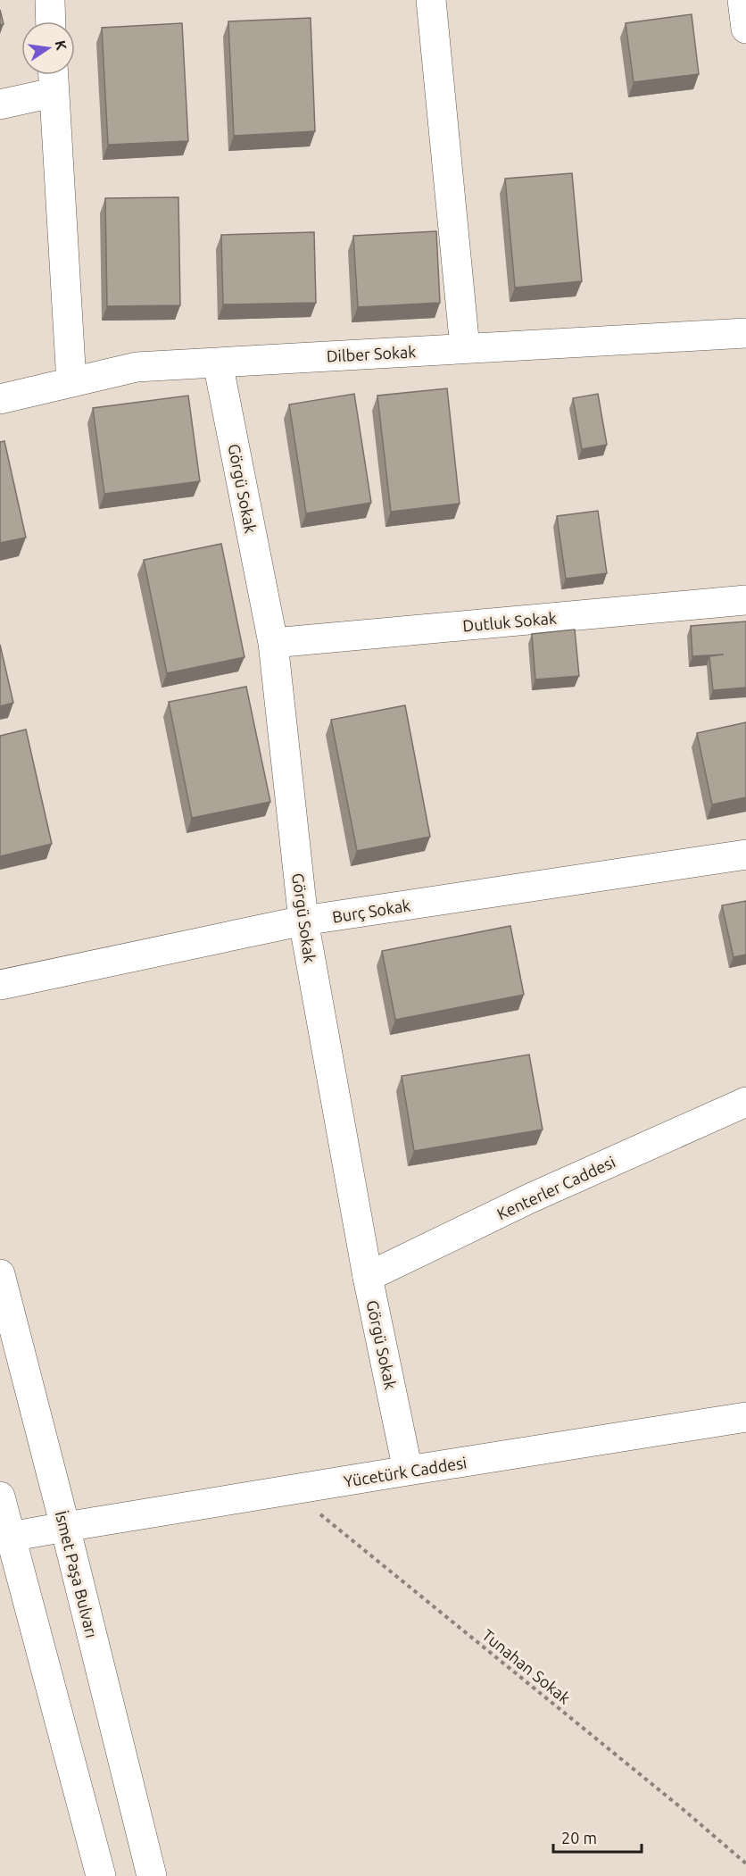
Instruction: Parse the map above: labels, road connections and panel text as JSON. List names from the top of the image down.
{
  "streets": {
    "street": [
      "Dilber Sokak",
      "Görgü Sokak",
      "Dutluk Sokak",
      "Burç Sokak",
      "Kenterler Caddesi",
      "Yücetürk Caddesi",
      "İsmet Paşa Bulvarı"
    ],
    "path": ["Tunahan Sokak"]
  },
  "crossings": [
    ["Dilber Sokak", "Görgü Sokak"],
    ["Görgü Sokak", "Dutluk Sokak"],
    ["Görgü Sokak", "Burç Sokak"],
    ["Görgü Sokak", "Kenterler Caddesi"],
    ["Görgü Sokak", "Yücetürk Caddesi"],
    ["Yücetürk Caddesi", "İsmet Paşa Bulvarı"],
    ["Yücetürk Caddesi", "Tunahan Sokak"]
  ],
  "scale_bar": "20 m",
  "north": "right"
}
